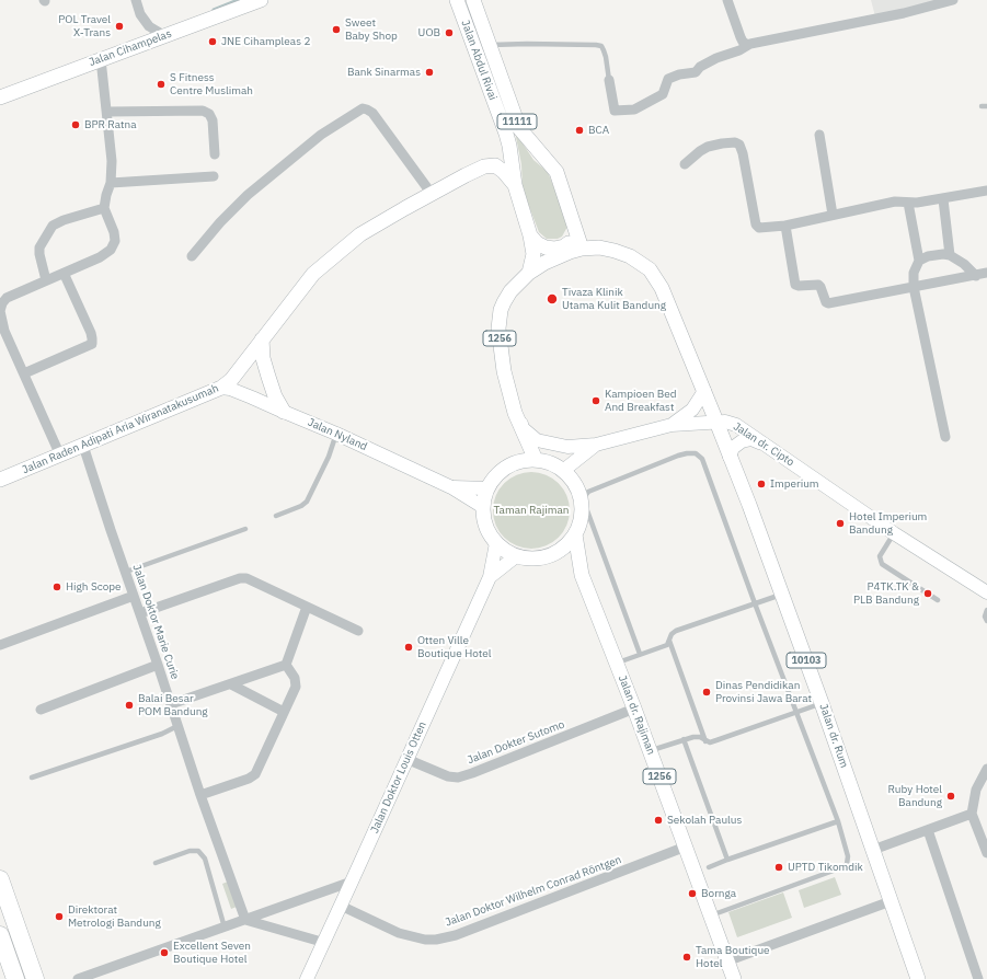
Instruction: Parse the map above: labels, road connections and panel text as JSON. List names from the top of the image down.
{
  "streets": {
    "main road": [
      "Jalan Cihampelas",
      "Jalan Abdul Rivai",
      "11111",
      "1256",
      "Jalan Raden Adipati Aria Wiranatakusumah",
      "Jalan Nyland",
      "Jalan dr. Cipto",
      "10103",
      "Jalan dr. Rajiman",
      "Jalan dr. Rum",
      "Jalan Doktor Louis Otten"
    ],
    "street": ["Jalan Doktor Marie Curie", "Jalan Dokter Sutomo", "Jalan Doktor Wilhelm Conrad Röntgen"]
  },
  "crossings": [
    ["Jalan Abdul Rivai", "1256"],
    ["Jalan Abdul Rivai", "Jalan Raden Adipati Aria Wiranatakusumah"],
    ["1256", "Jalan Nyland"],
    ["1256", "Jalan dr. Rajiman"],
    ["1256", "Jalan Doktor Louis Otten"],
    ["Jalan Raden Adipati Aria Wiranatakusumah", "Jalan Nyland"],
    ["Jalan Raden Adipati Aria Wiranatakusumah", "Jalan Doktor Marie Curie"],
    ["Jalan Nyland", "Jalan dr. Rajiman"],
    ["Jalan Nyland", "Jalan Doktor Louis Otten"],
    ["Jalan dr. Cipto", "Jalan dr. Rum"],
    ["Jalan dr. Rajiman", "Jalan Dokter Sutomo"],
    ["Jalan dr. Rajiman", "Jalan Doktor Louis Otten"],
    ["Jalan dr. Rajiman", "Jalan Doktor Wilhelm Conrad Röntgen"],
    ["Jalan Dokter Sutomo", "Jalan Doktor Louis Otten"],
    ["Jalan Doktor Louis Otten", "Jalan Doktor Wilhelm Conrad Röntgen"]
  ],
  "parks": ["Taman Rajiman"],
  "places": [
    "POL Travel X-Trans",
    "Sweet Baby Shop",
    "UOB",
    "JNE Cihampleas 2",
    "Bank Sinarmas",
    "S Fitness Centre Muslimah",
    "BPR Ratna",
    "BCA",
    "Tivaza Klinik Utama Kulit Bandung",
    "Kampioen Bed And Breakfast",
    "Imperium",
    "Hotel Imperium Bandung",
    "High Scope",
    "P4TK.TK & PLB Bandung",
    "Otten Ville Boutique Hotel",
    "Dinas Pendidikan Provinsi Jawa Barat",
    "Balai Besar POM Bandung",
    "Ruby Hotel Bandung",
    "Sekolah Paulus",
    "UPTD Tikomdik",
    "Bornga",
    "Direktorat Metrologi Bandung",
    "Excellent Seven Boutique Hotel",
    "Tama Boutique Hotel"
  ]
}
